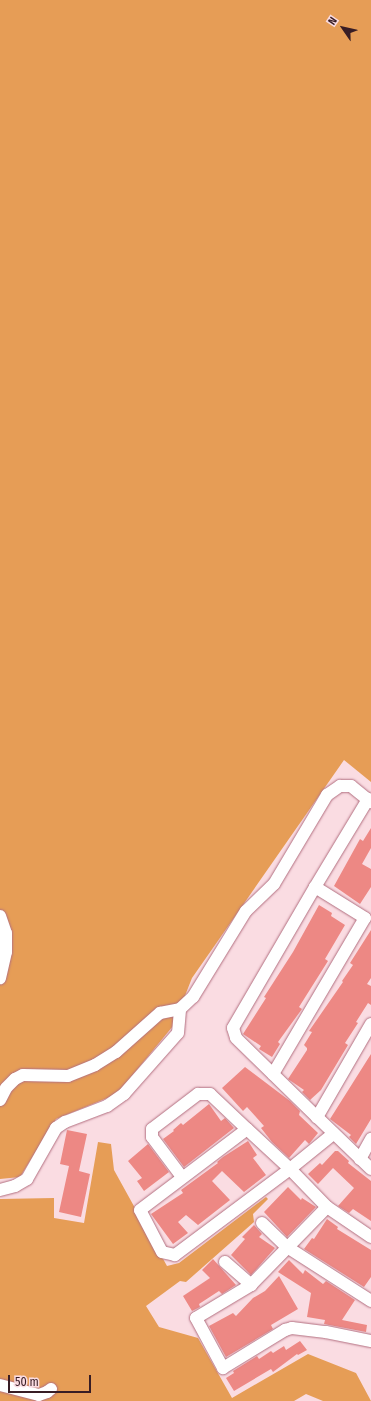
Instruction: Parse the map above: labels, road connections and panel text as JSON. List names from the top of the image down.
{
  "scale_bar": "50 m",
  "north": "top left"
}
